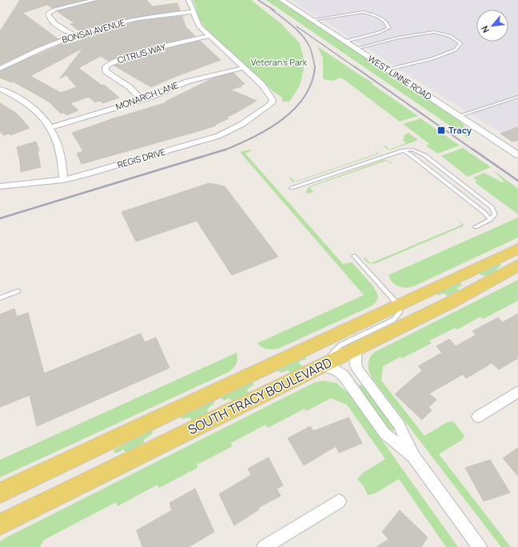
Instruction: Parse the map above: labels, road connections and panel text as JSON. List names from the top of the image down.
{
  "streets": {
    "main road": ["SOUTH TRACY BOULEVARD"],
    "street": [
      "BONSAI AVENUE",
      "CITRUS WAY",
      "WEST LINNE ROAD",
      "MONARCH LANE",
      "REGIS DRIVE"
    ]
  },
  "crossings": [
    ["CITRUS WAY", "MONARCH LANE"],
    ["MONARCH LANE", "REGIS DRIVE"]
  ],
  "parks": ["Veteran's Park"],
  "places": {
    "transit": ["Tracy"]
  },
  "north": "bottom left"
}
